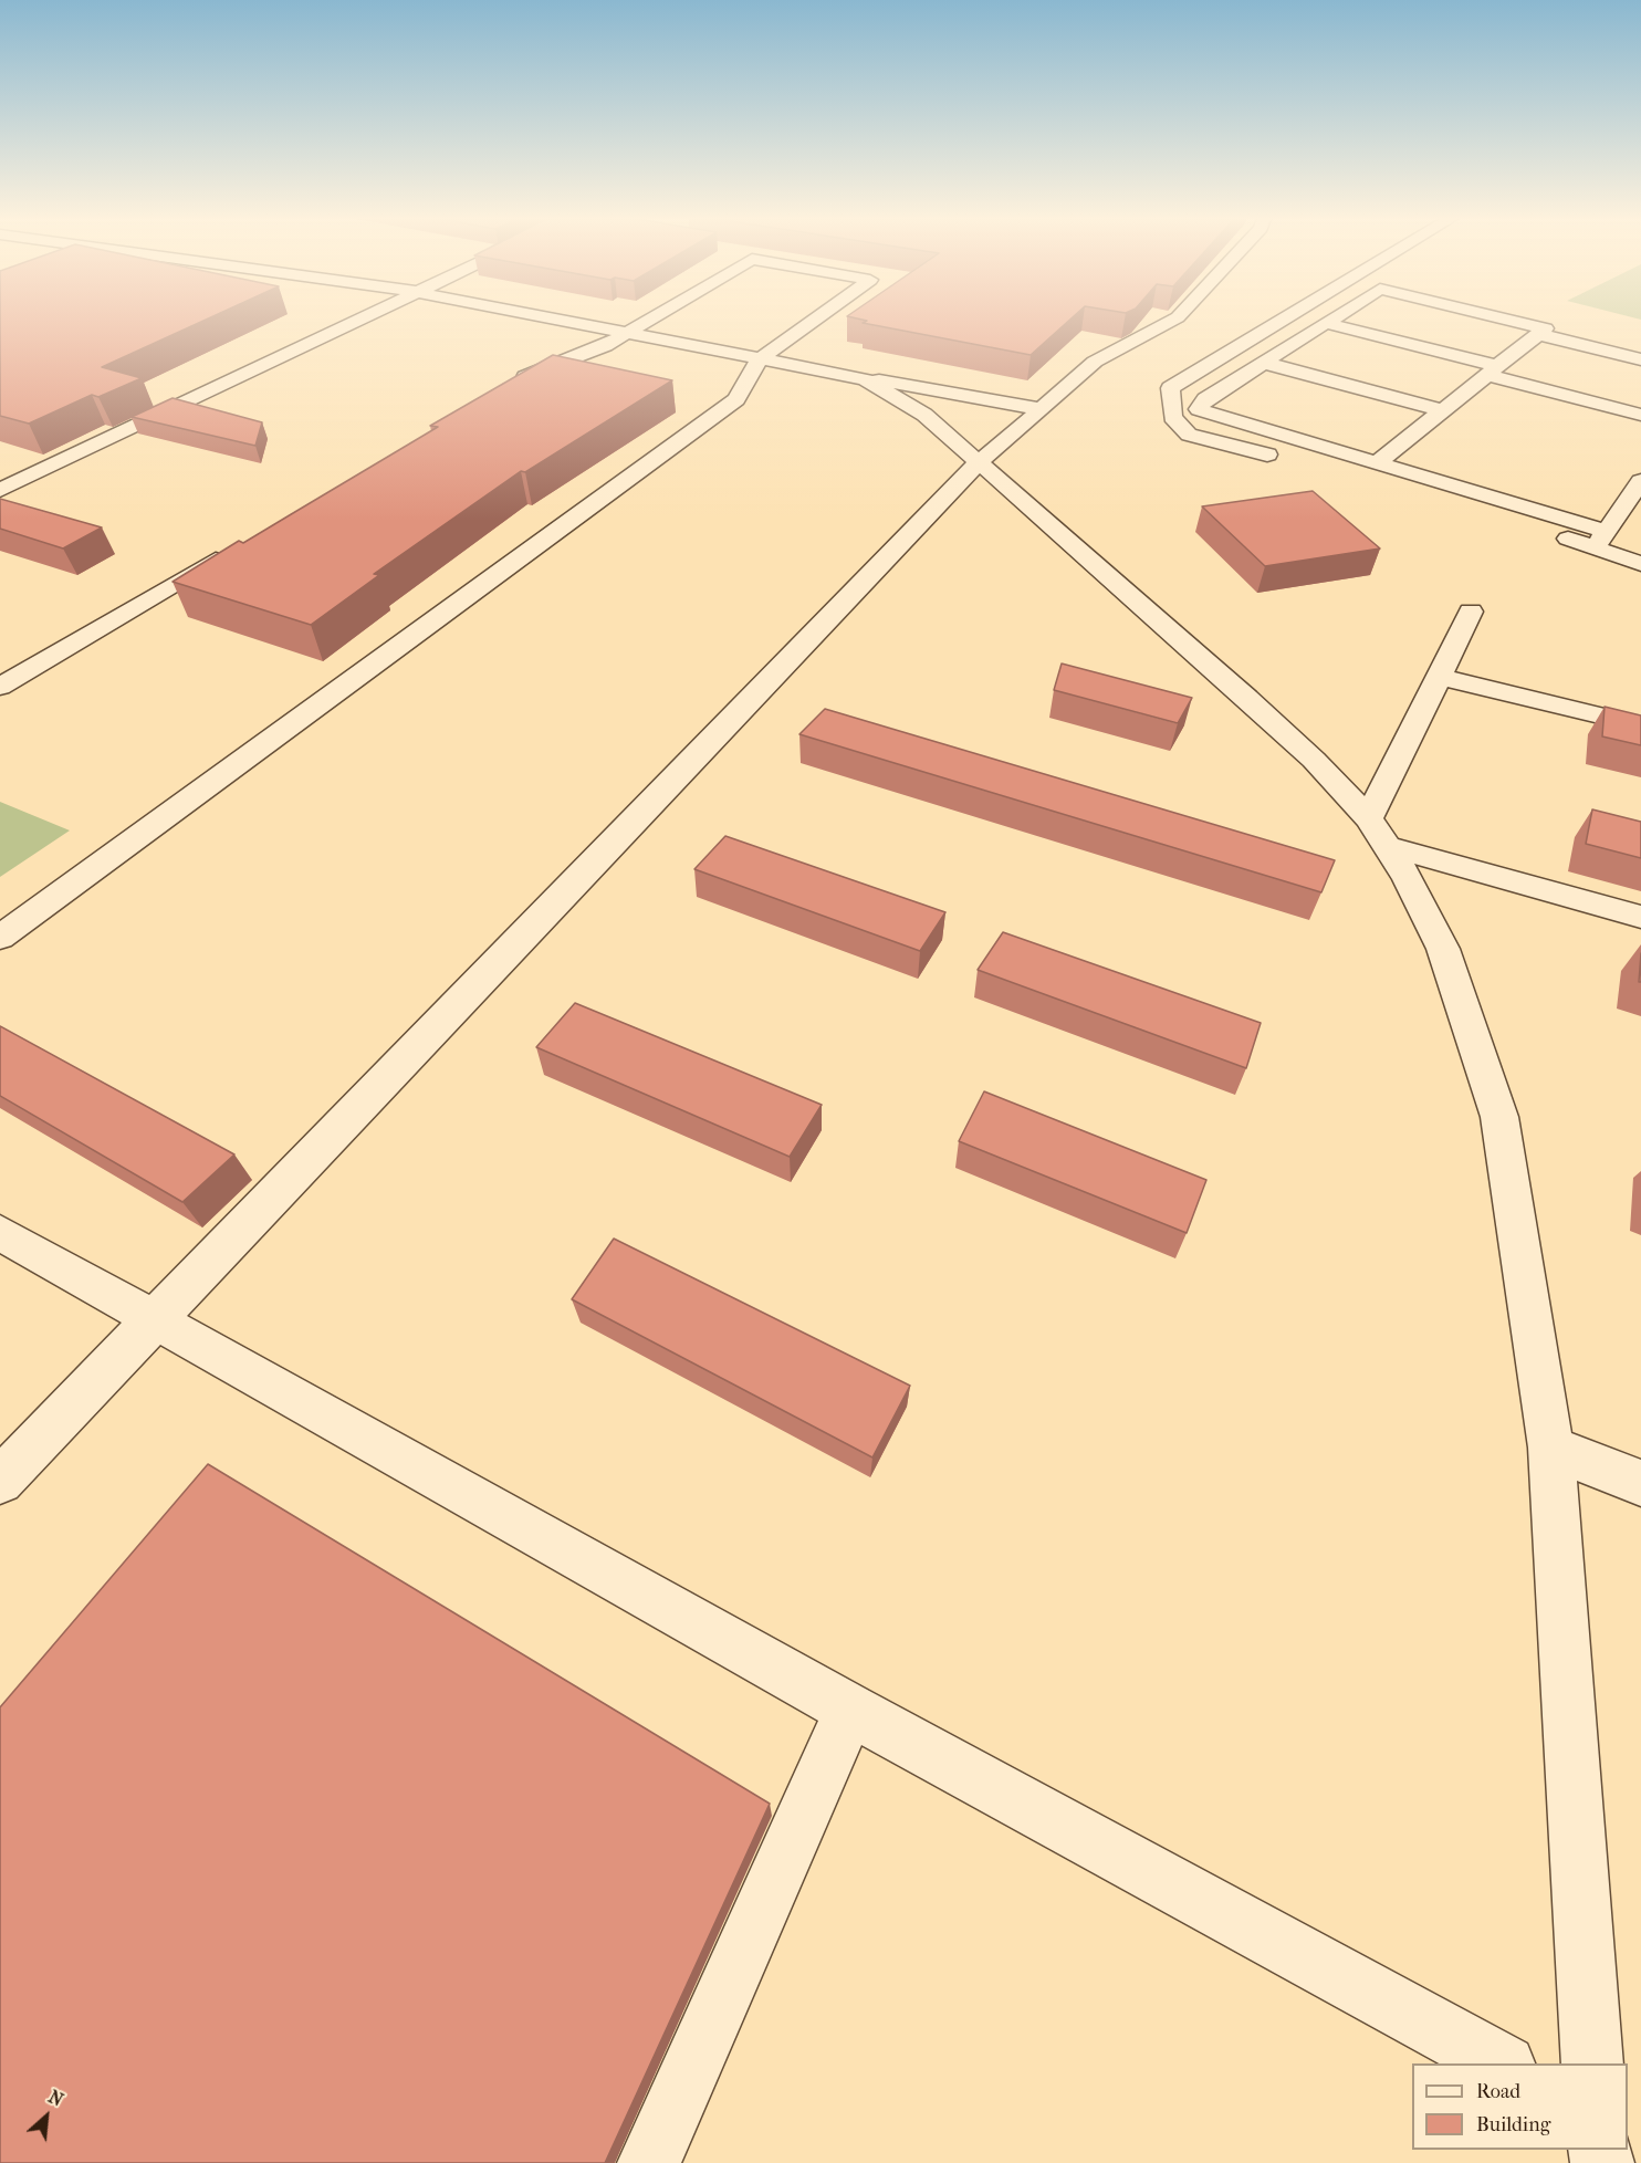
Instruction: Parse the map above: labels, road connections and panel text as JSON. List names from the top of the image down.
{
  "legend": ["Road", "Building"],
  "north": "top right"
}
